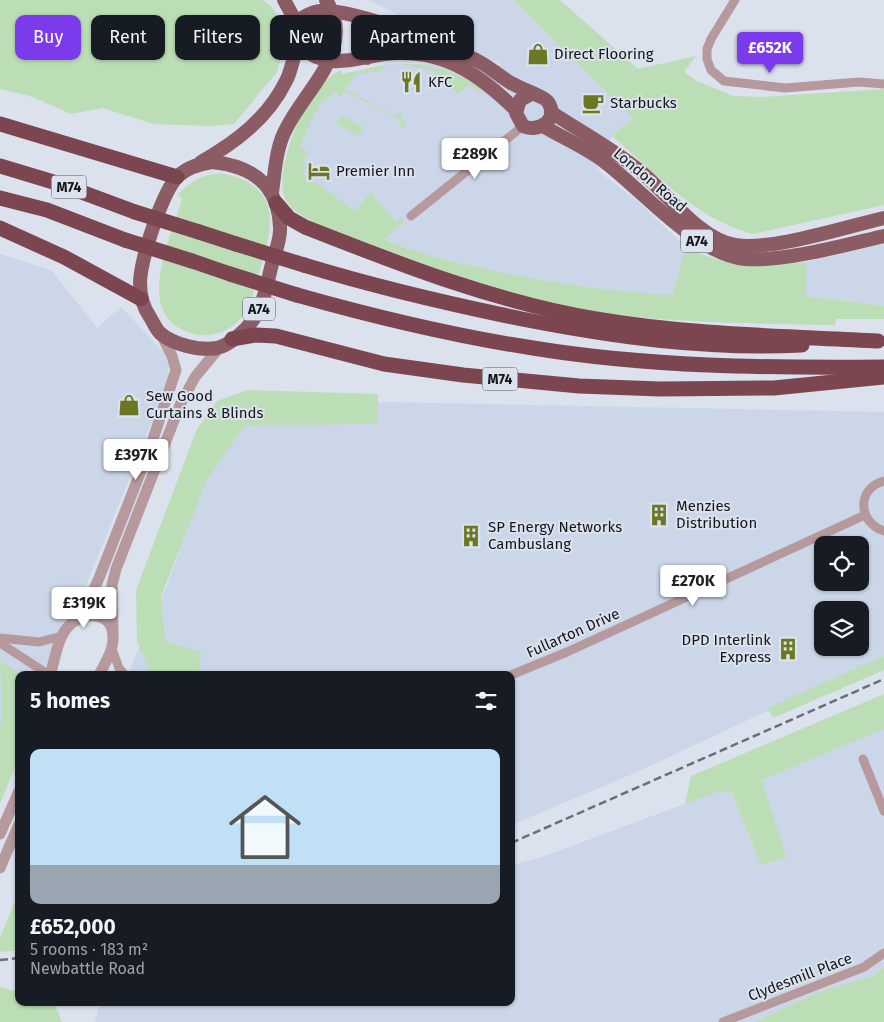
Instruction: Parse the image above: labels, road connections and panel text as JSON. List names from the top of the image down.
{
  "streets": {
    "highway": ["M74"],
    "main road": ["London Road", "A74"],
    "street": ["Fullarton Drive", "Clydesmill Place"]
  },
  "crossings": [
    ["London Road", "A74"],
    ["M74", "A74"]
  ],
  "places": {
    "shop": ["Direct Flooring", "Sew Good Curtains & Blinds"],
    "restaurant": ["KFC"],
    "cafe": ["Starbucks"],
    "hotel": ["Premier Inn"],
    "building": ["Menzies Distribution", "SP Energy Networks Cambuslang", "DPD Interlink Express"]
  },
  "page": {
    "chip": [
      "Buy",
      "Rent",
      "Filters",
      "New",
      "Apartment"
    ],
    "price": [
      "£652K",
      "£289K",
      "£397K",
      "£270K",
      "£319K"
    ],
    "heading": "5 homes",
    "list": [
      {
        "name": "£652,000",
        "note": "5 rooms · 183 m² · Newbattle Road"
      }
    ]
  }
}
